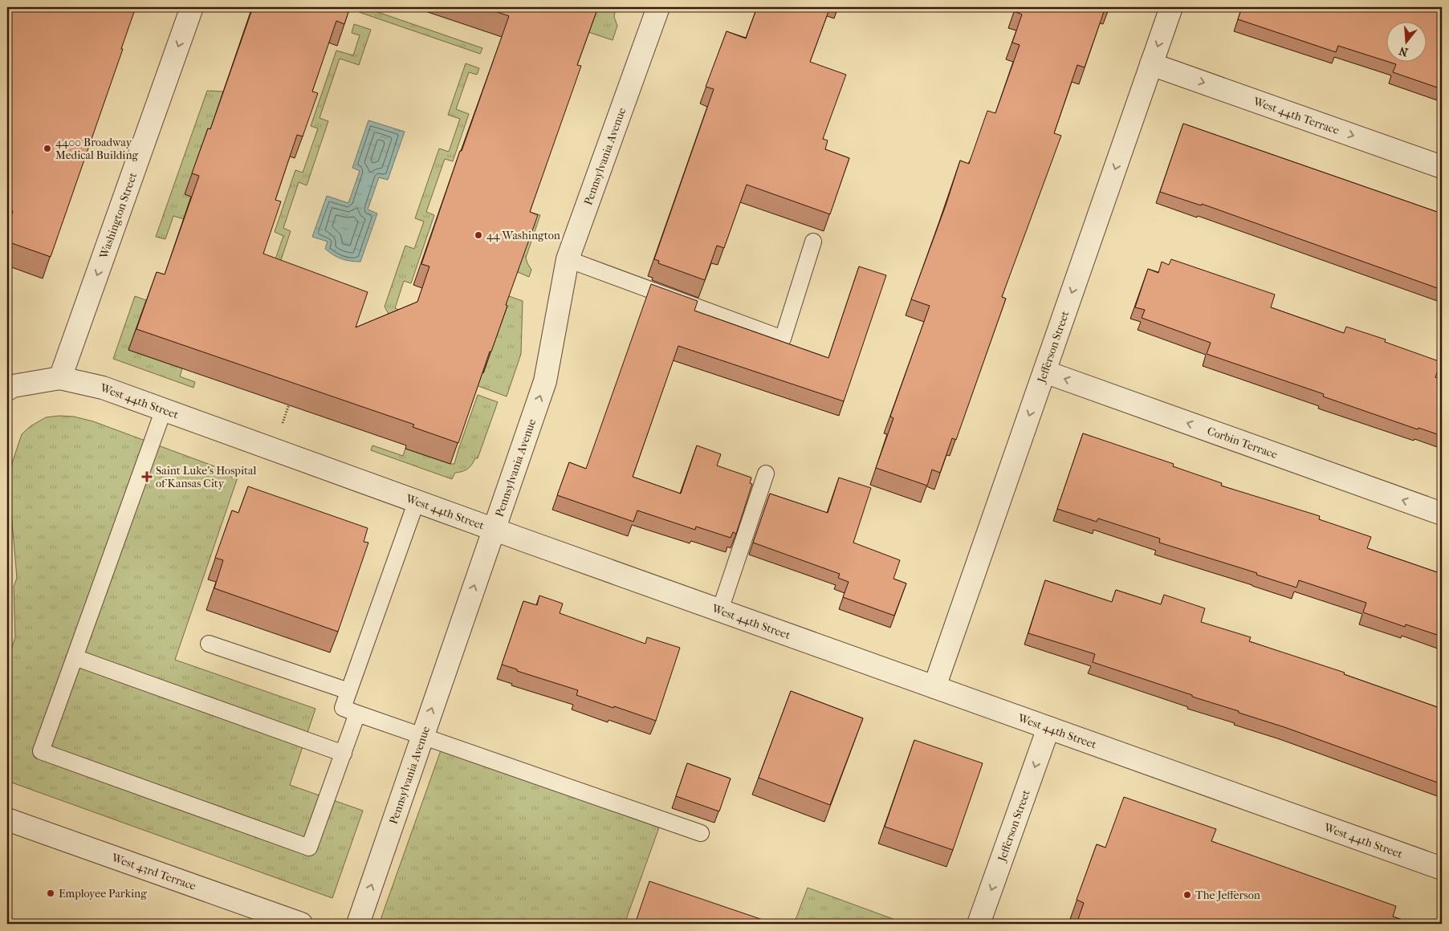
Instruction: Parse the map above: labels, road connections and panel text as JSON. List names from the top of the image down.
{
  "streets": {
    "street": [
      "West 44th Terrace",
      "Pennsylvania Avenue",
      "Washington Street",
      "Jefferson Street",
      "West 44th Street",
      "Corbin Terrace",
      "West 43rd Terrace"
    ]
  },
  "crossings": [
    ["West 44th Terrace", "Jefferson Street"],
    ["Pennsylvania Avenue", "West 44th Street"],
    ["Washington Street", "West 44th Street"],
    ["Jefferson Street", "West 44th Street"],
    ["Jefferson Street", "Corbin Terrace"]
  ],
  "one_way": [
    "West 44th Terrace",
    "Pennsylvania Avenue",
    "Washington Street",
    "Jefferson Street",
    "Corbin Terrace"
  ],
  "places": {
    "other": [
      "4400 Broadway Medical Building",
      "44 Washington",
      "Employee Parking",
      "The Jefferson"
    ],
    "health": ["Saint Luke's Hospital of Kansas City"]
  },
  "north": "bottom"
}
